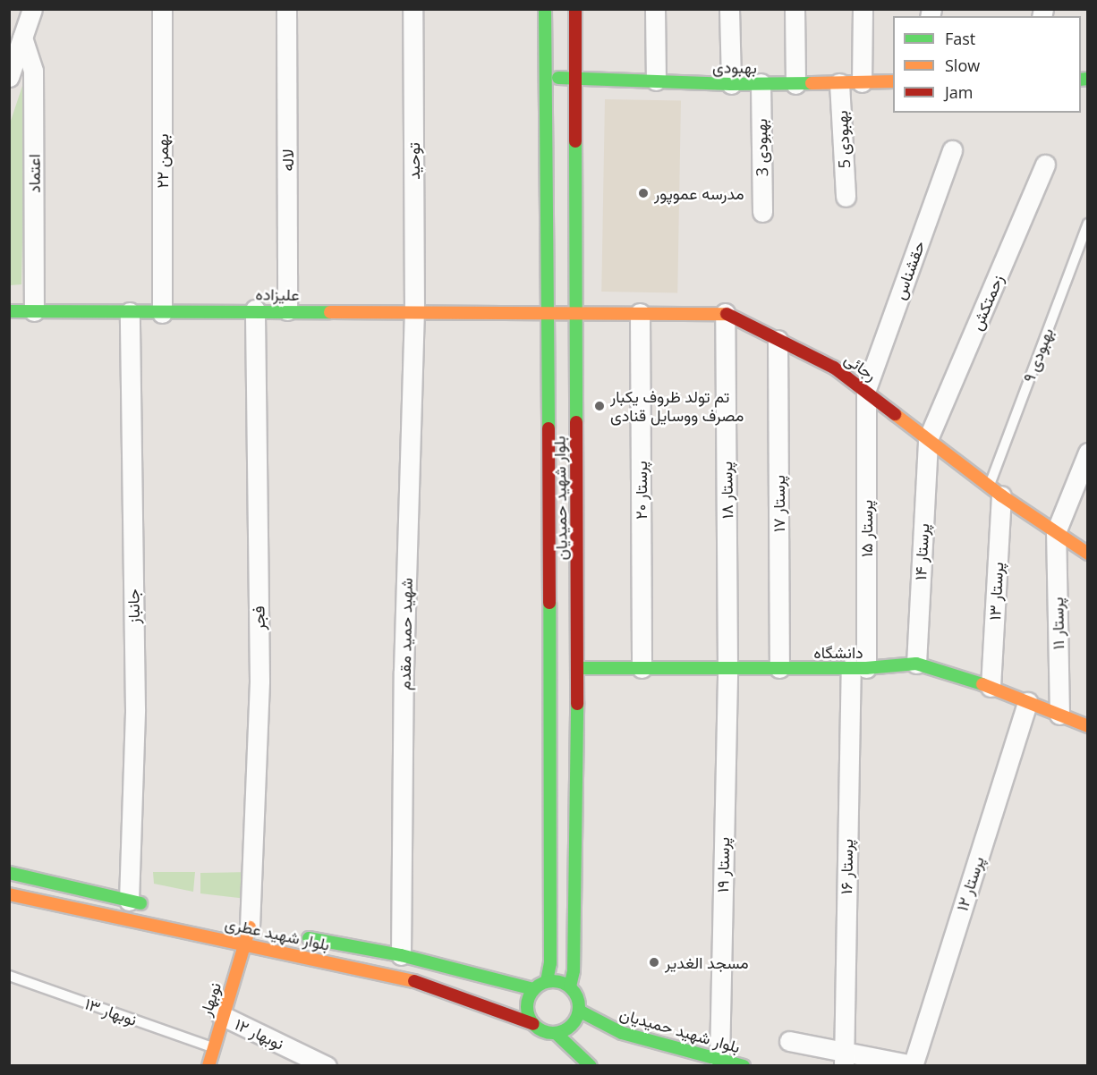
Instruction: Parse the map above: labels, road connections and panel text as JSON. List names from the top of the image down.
{
  "streets": {
    "street": [
      "بهبودی",
      "بهبودی 5",
      "بهبودی 3",
      "لاله",
      "۲۲ بهمن",
      "توحید",
      "اعتماد",
      "حقشناس",
      "علیزاده",
      "زحمتکش",
      "رجائی",
      "پرستار ۲۰",
      "پرستار ۱۸",
      "بلوار شهید حمیدیان",
      "پرستار ۱۷",
      "پرستار ۱۵",
      "پرستار ۱۴",
      "پرستار ۱۳",
      "جانباز",
      "فجر",
      "پرستار ۱۱",
      "شهید حمید مقدم",
      "دانشگاه",
      "پرستار ۱۹",
      "پرستار ۱۶",
      "پرستار ۱۲",
      "بلوار شهید عطری",
      "نوبهار",
      "نوبهار ۱۲"
    ],
    "lane": ["بهبودی ۹", "نوبهار ۱۳"]
  },
  "crossings": [
    ["بهبودی", "بهبودی 5"],
    ["بهبودی", "بهبودی 3"],
    ["بهبودی", "بلوار شهید حمیدیان"],
    ["لاله", "علیزاده"],
    ["۲۲ بهمن", "علیزاده"],
    ["توحید", "علیزاده"],
    ["توحید", "شهید حمید مقدم"],
    ["اعتماد", "علیزاده"],
    ["حقشناس", "رجائی"],
    ["حقشناس", "پرستار ۱۵"],
    ["علیزاده", "رجائی"],
    ["علیزاده", "بلوار شهید حمیدیان"],
    ["علیزاده", "جانباز"],
    ["علیزاده", "فجر"],
    ["علیزاده", "شهید حمید مقدم"],
    ["زحمتکش", "رجائی"],
    ["زحمتکش", "پرستار ۱۴"],
    ["بهبودی ۹", "رجائی"],
    ["بهبودی ۹", "پرستار ۱۳"],
    ["رجائی", "پرستار ۲۰"],
    ["رجائی", "پرستار ۱۸"],
    ["رجائی", "بلوار شهید حمیدیان"],
    ["رجائی", "پرستار ۱۷"],
    ["رجائی", "پرستار ۱۵"],
    ["رجائی", "پرستار ۱۴"],
    ["رجائی", "پرستار ۱۳"],
    ["رجائی", "پرستار ۱۱"],
    ["پرستار ۲۰", "دانشگاه"],
    ["پرستار ۱۸", "دانشگاه"],
    ["پرستار ۱۸", "پرستار ۱۹"],
    ["بلوار شهید حمیدیان", "دانشگاه"],
    ["بلوار شهید حمیدیان", "پرستار ۱۹"],
    ["بلوار شهید حمیدیان", "بلوار شهید عطری"],
    ["پرستار ۱۷", "دانشگاه"],
    ["پرستار ۱۵", "دانشگاه"],
    ["پرستار ۱۵", "پرستار ۱۶"],
    ["پرستار ۱۴", "دانشگاه"],
    ["پرستار ۱۳", "دانشگاه"],
    ["فجر", "بلوار شهید عطری"],
    ["فجر", "نوبهار"],
    ["پرستار ۱۱", "دانشگاه"],
    ["شهید حمید مقدم", "بلوار شهید عطری"],
    ["دانشگاه", "پرستار ۱۹"],
    ["دانشگاه", "پرستار ۱۶"],
    ["دانشگاه", "پرستار ۱۲"],
    ["بلوار شهید عطری", "نوبهار"],
    ["نوبهار", "نوبهار ۱۳"],
    ["نوبهار", "نوبهار ۱۲"]
  ],
  "places": ["مدرسه عموپور", "تم تولد ظروف یکبار مصرف ووسایل قنادی", "مسجد الغدیر"],
  "legend": ["Fast", "Slow", "Jam"]
}
